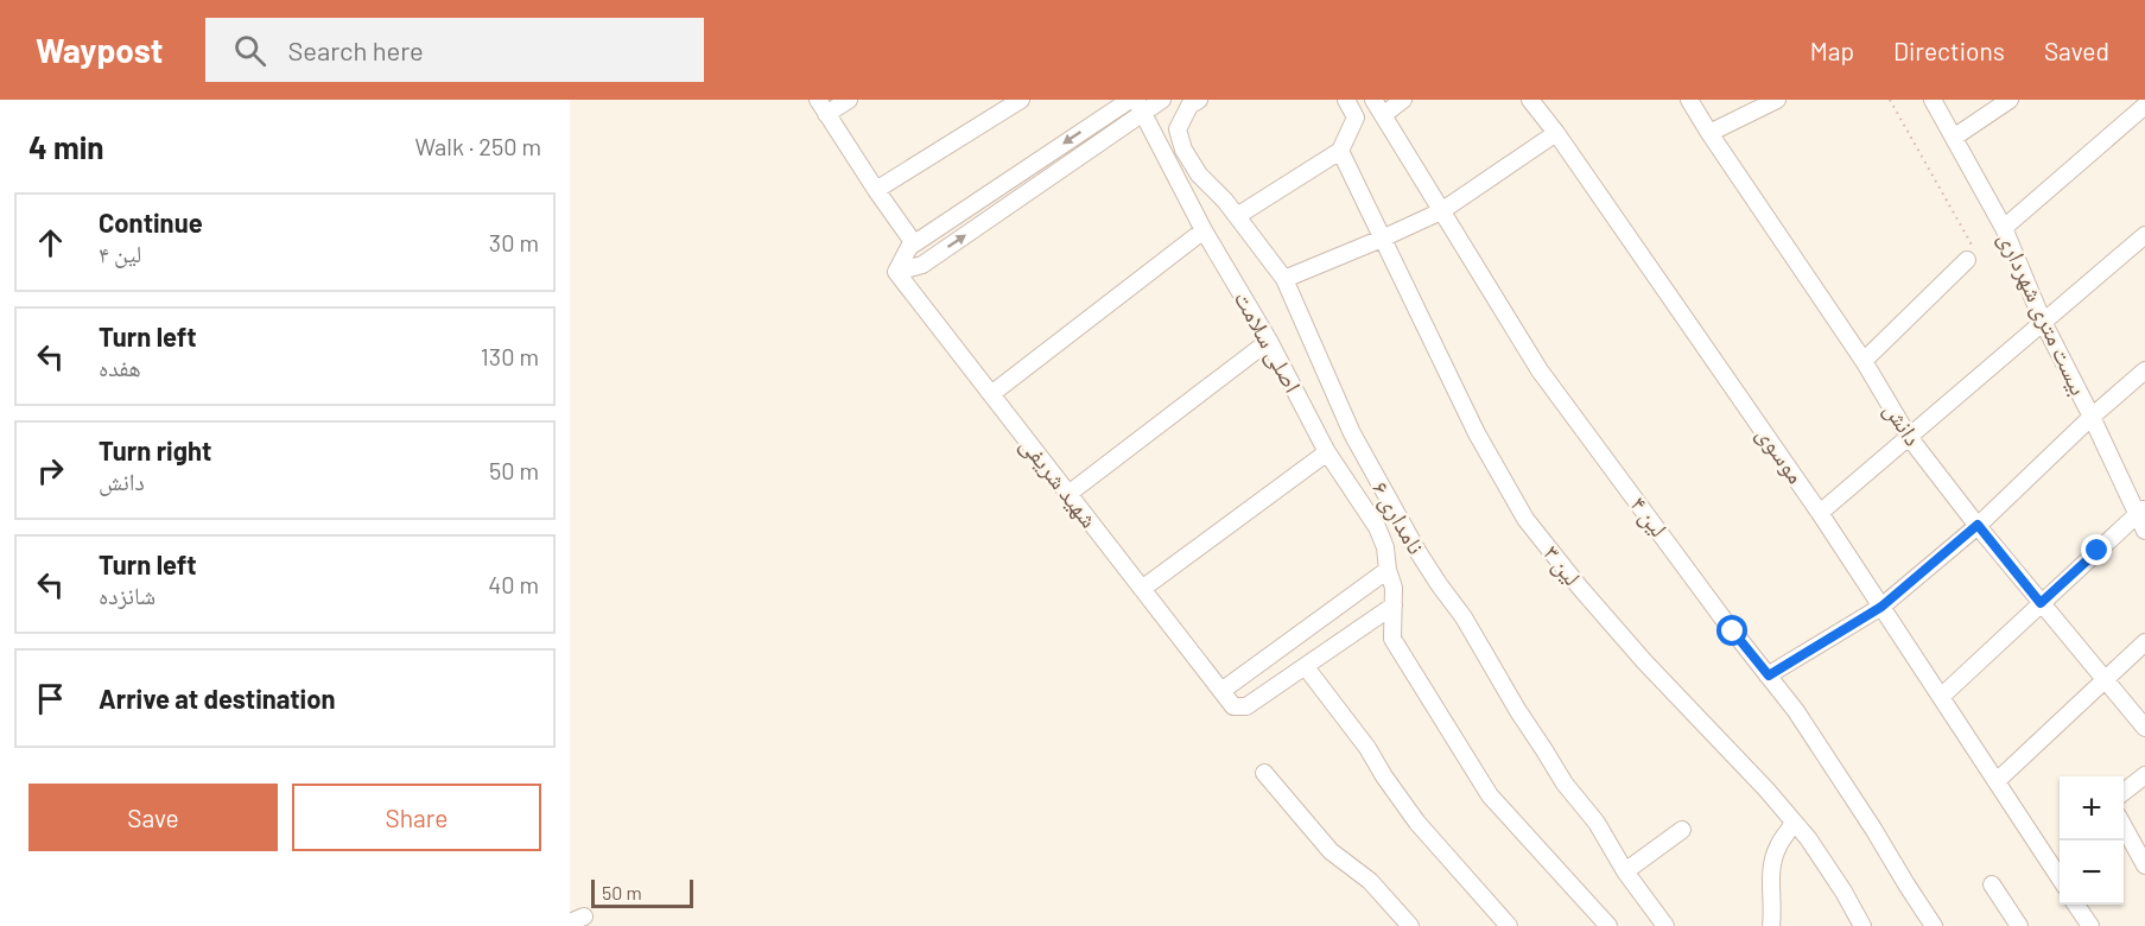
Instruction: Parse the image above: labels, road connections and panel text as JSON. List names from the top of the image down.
{
  "streets": {
    "street": [
      "بیست متری شهرداری",
      "اصلی سلامت",
      "دانش",
      "موسوی",
      "شهید شریفی",
      "لین ۴",
      "نامداری ۶",
      "لین ۳"
    ]
  },
  "scale_bar": "50 m",
  "page": {
    "header": "Waypost",
    "search": "Search here",
    "nav": ["Map", "Directions", "Saved"],
    "heading": ["4 min", "Walk · 250 m"],
    "list": [
      ["Continue", "لین ۴", "30 m"],
      ["Turn left", "هفده", "130 m"],
      ["Turn right", "دانش", "50 m"],
      ["Turn left", "شانزده", "40 m"],
      "Arrive at destination"
    ],
    "buttons": ["Save", "Share"],
    "map_buttons": ["+", "−"],
    "scale": "50 m"
  }
}
